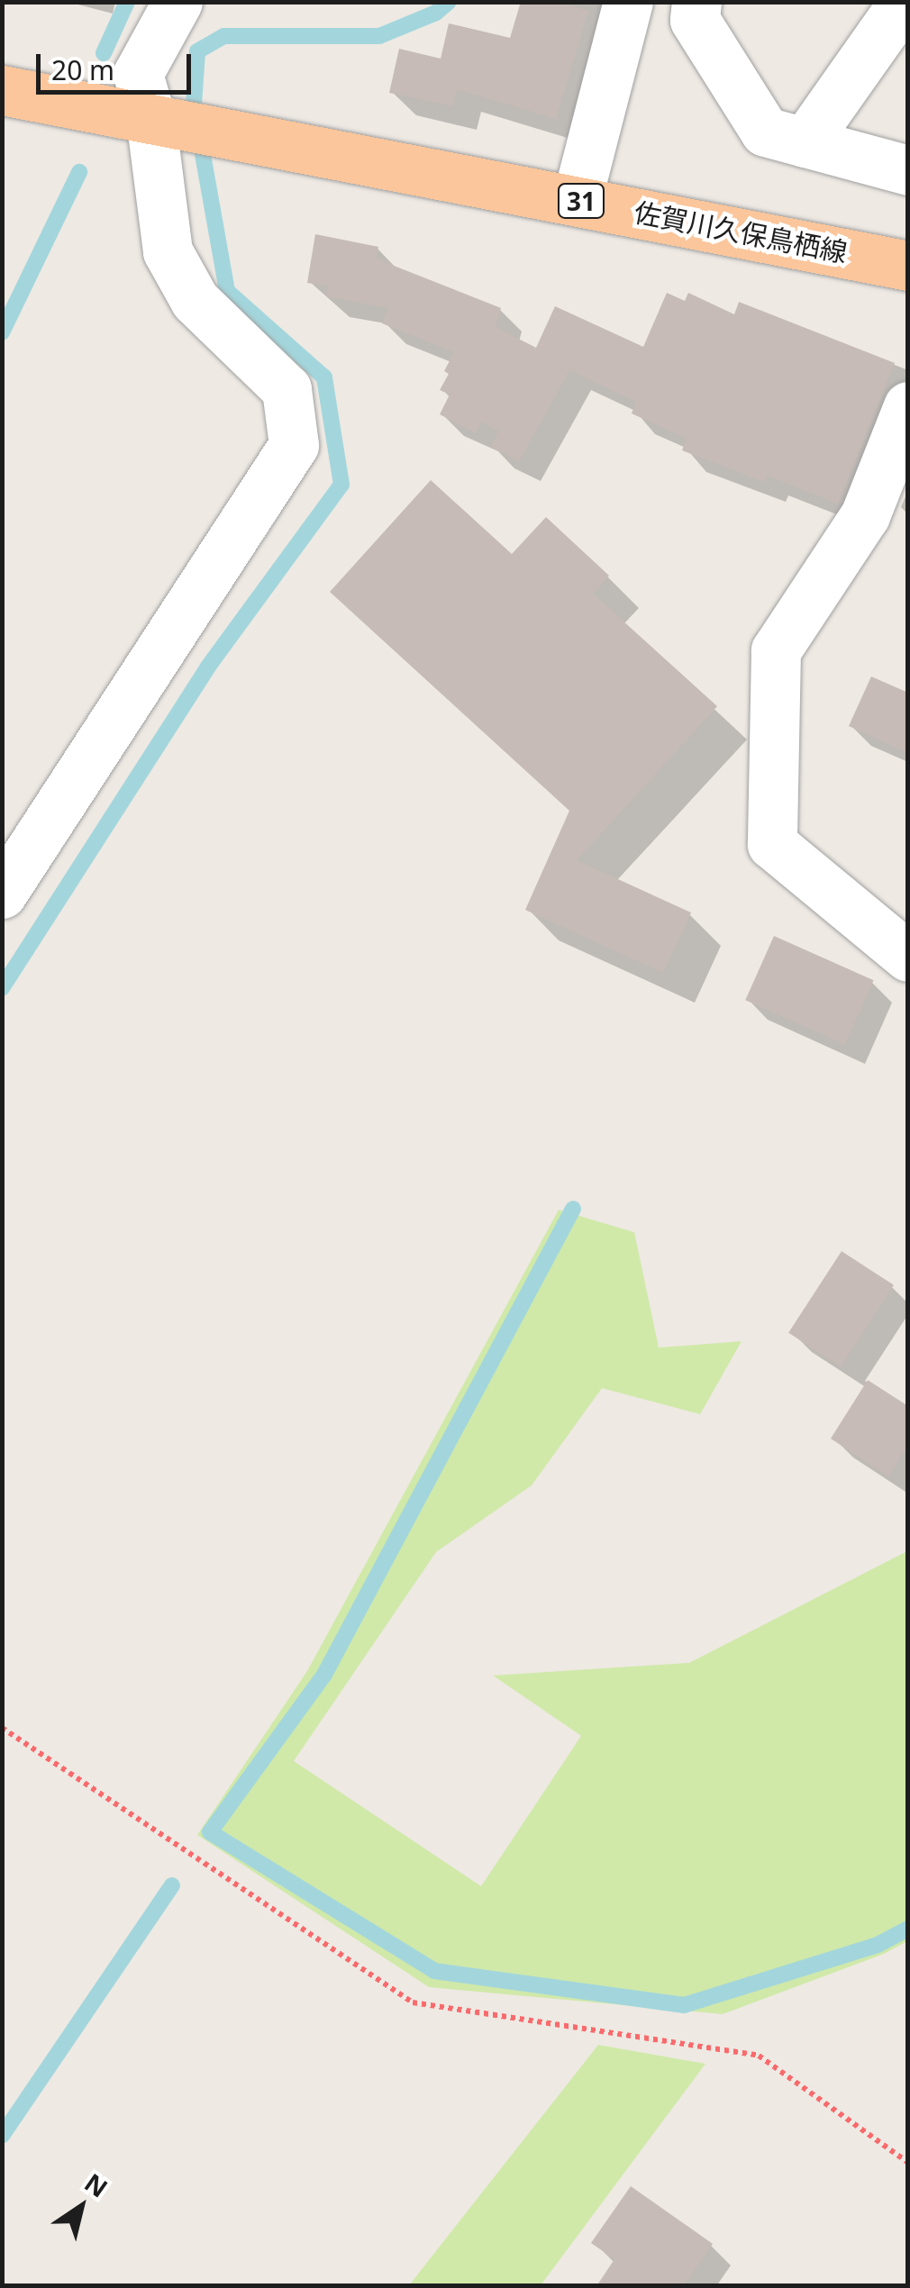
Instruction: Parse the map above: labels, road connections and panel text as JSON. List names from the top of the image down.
{
  "streets": {
    "main road": ["31", "佐賀川久保鳥栖線"]
  },
  "crossings": [
    ["31", "佐賀川久保鳥栖線"]
  ],
  "scale_bar": "20 m",
  "north": "top right"
}
